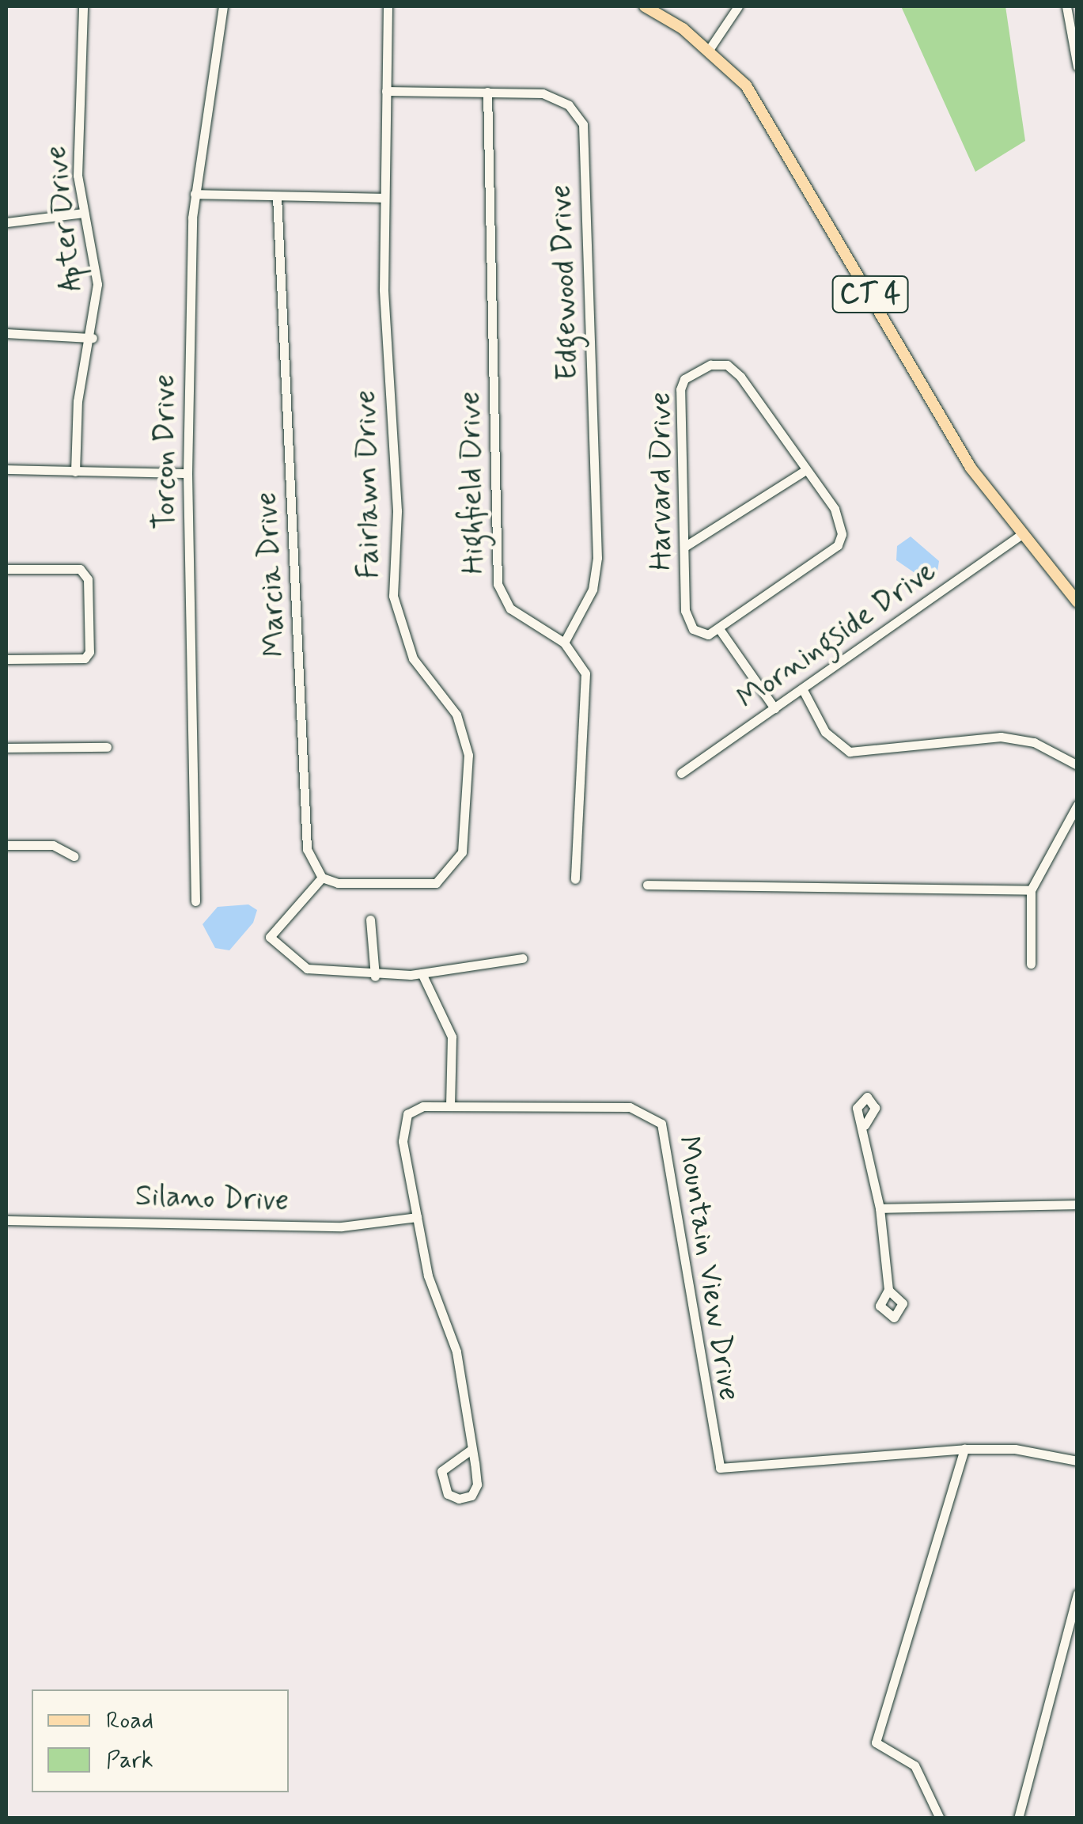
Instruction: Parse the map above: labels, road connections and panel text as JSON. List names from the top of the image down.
{
  "streets": {
    "main road": ["CT 4"],
    "street": [
      "Apter Drive",
      "Edgewood Drive",
      "Torcon Drive",
      "Harvard Drive",
      "Highfield Drive",
      "Fairlawn Drive",
      "Marcia Drive",
      "Morningside Drive",
      "Silano Drive",
      "Mountain View Drive"
    ]
  },
  "crossings": [
    ["Edgewood Drive", "Highfield Drive"],
    ["Edgewood Drive", "Fairlawn Drive"],
    ["CT 4", "Morningside Drive"],
    ["Fairlawn Drive", "Marcia Drive"],
    ["Silano Drive", "Mountain View Drive"]
  ],
  "legend": ["Road", "Park"]
}
